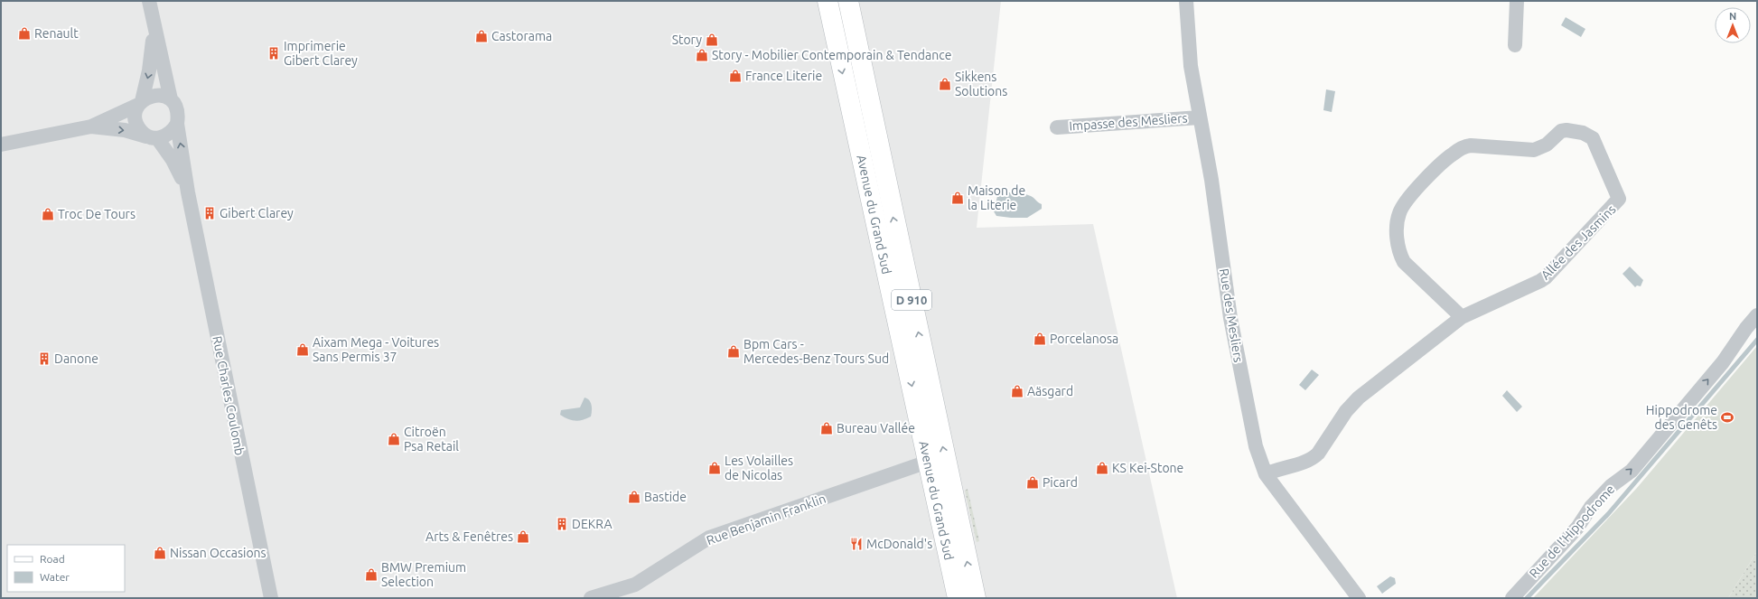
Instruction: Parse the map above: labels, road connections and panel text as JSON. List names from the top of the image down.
{
  "streets": {
    "main road": ["Avenue du Grand Sud", "D 910"],
    "street": [
      "Impasse des Mesliers",
      "Allée des Jasmins",
      "Rue des Mesliers",
      "Rue Charles Coulomb",
      "Rue Benjamin Franklin",
      "Rue de l'Hippodrome"
    ]
  },
  "crossings": [
    ["Impasse des Mesliers", "Rue des Mesliers"],
    ["Avenue du Grand Sud", "Rue Benjamin Franklin"],
    ["Allée des Jasmins", "Rue des Mesliers"]
  ],
  "one_way": ["Rue de l'Hippodrome"],
  "places": {
    "shop": [
      "Renault",
      "Castorama",
      "Story",
      "Story - Mobilier Contemporain & Tendance",
      "France Literie",
      "Sikkens Solutions",
      "Maison de la Literie",
      "Troc De Tours",
      "Porcelanosa",
      "Aixam Mega - Voitures Sans Permis 37",
      "Bpm Cars - Mercedes-Benz Tours Sud",
      "Aäsgard",
      "Bureau Vallée",
      "Citroën Psa Retail",
      "Les Volailles de Nicolas",
      "KS Kei-Stone",
      "Picard",
      "Bastide",
      "Arts & Fenêtres",
      "Nissan Occasions",
      "BMW Premium Selection"
    ],
    "building": [
      "Imprimerie Gibert Clarey",
      "Gibert Clarey",
      "Danone",
      "DEKRA"
    ],
    "sports": ["Hippodrome des Genêts"],
    "restaurant": ["McDonald's"]
  },
  "legend": ["Road", "Water"],
  "north": "top"
}
